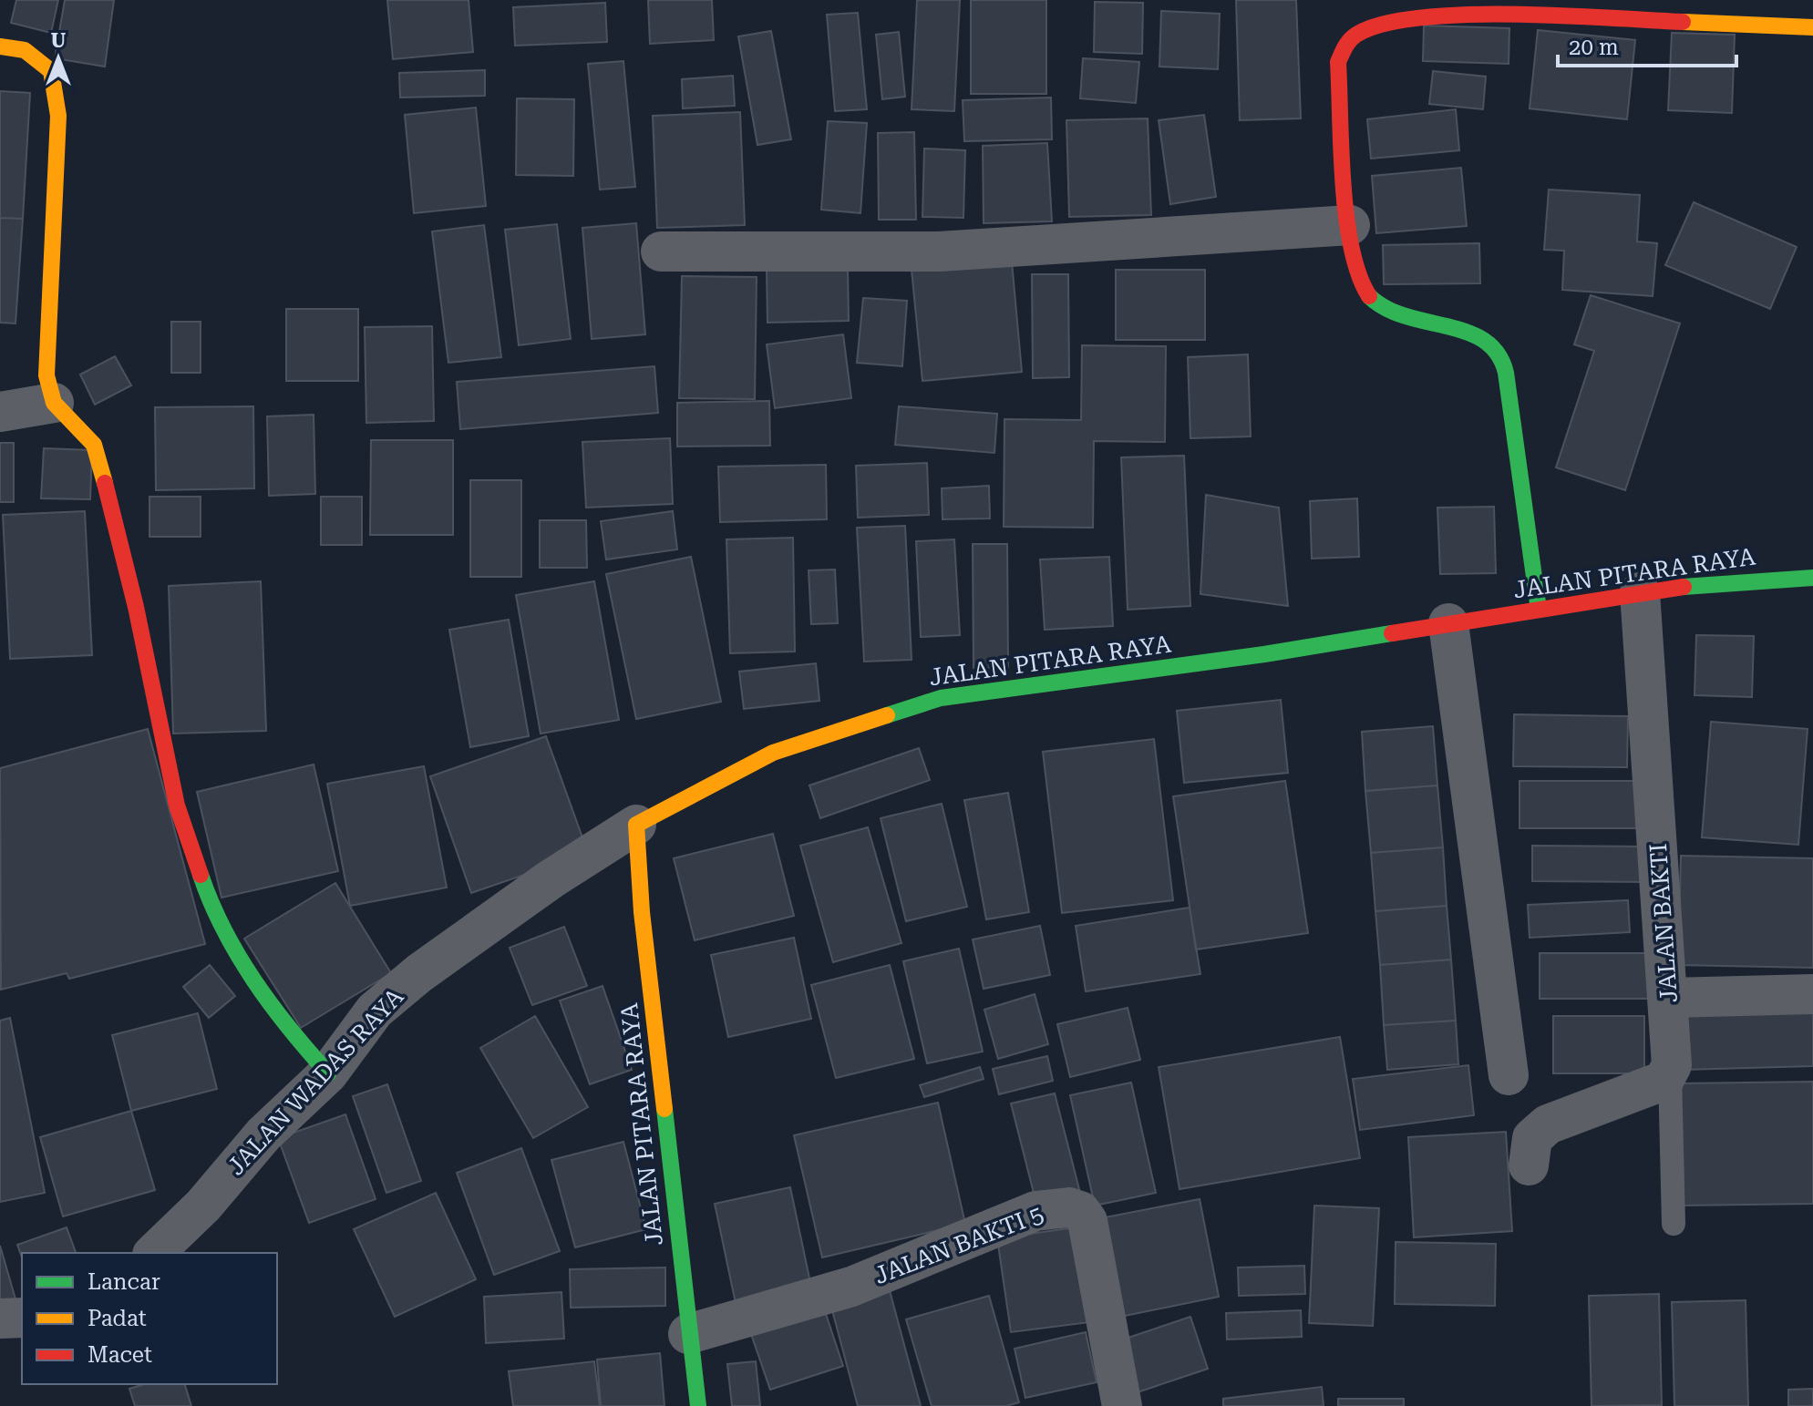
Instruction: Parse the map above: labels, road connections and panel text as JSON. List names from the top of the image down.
{
  "streets": {
    "street": [
      "JALAN PITARA RAYA",
      "JALAN BAKTI",
      "JALAN WADAS RAYA",
      "JALAN BAKTI 5"
    ]
  },
  "crossings": [
    ["JALAN PITARA RAYA", "JALAN BAKTI"],
    ["JALAN PITARA RAYA", "JALAN WADAS RAYA"],
    ["JALAN PITARA RAYA", "JALAN BAKTI 5"]
  ],
  "legend": ["Lancar", "Padat", "Macet"],
  "scale_bar": "20 m",
  "north": "top"
}
